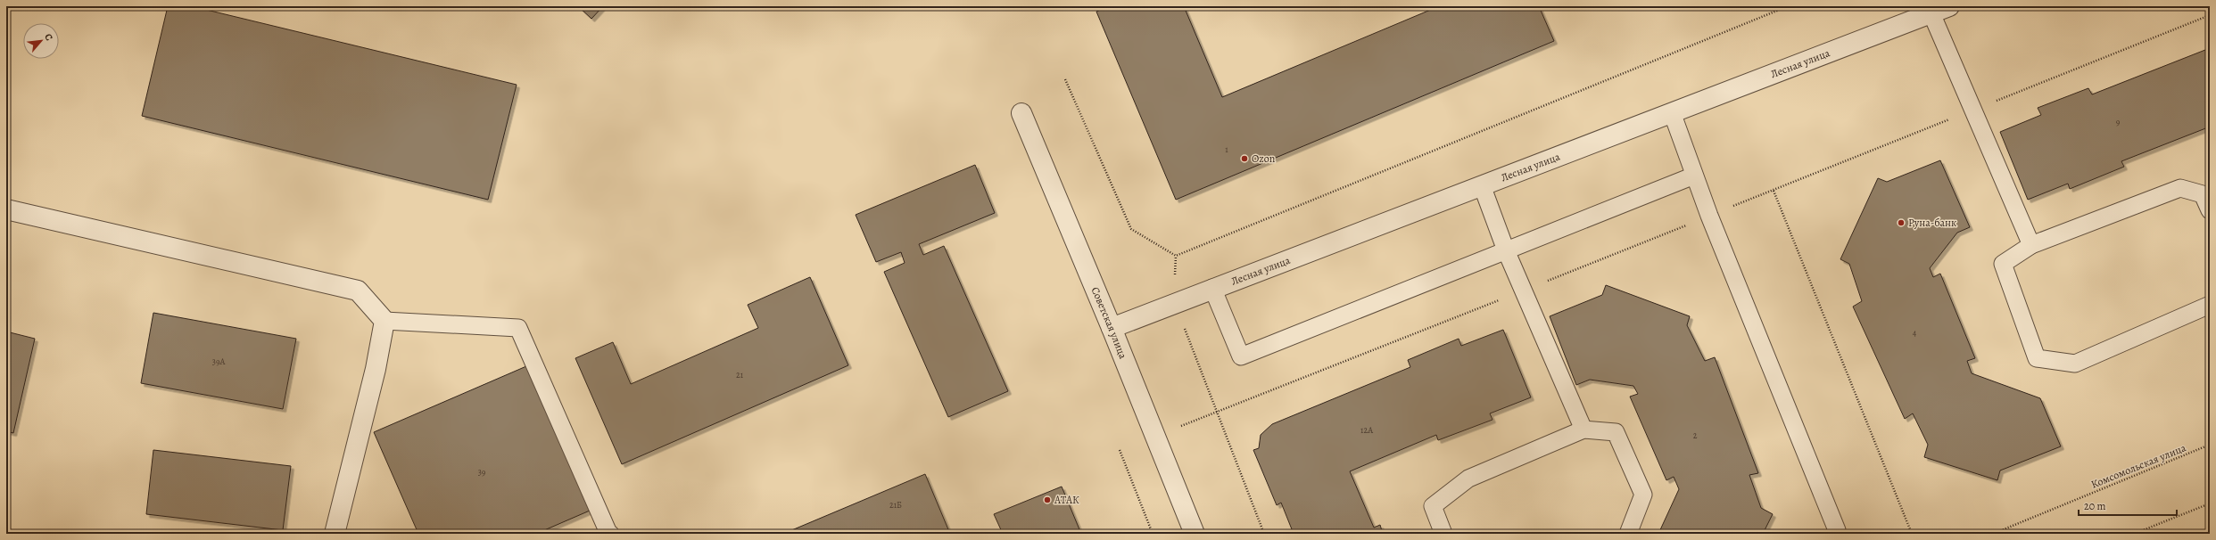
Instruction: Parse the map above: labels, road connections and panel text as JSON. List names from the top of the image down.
{
  "streets": {
    "street": ["Лесная улица", "Советская улица"],
    "path": ["Комсомольская улица"]
  },
  "crossings": [
    ["Лесная улица", "Советская улица"]
  ],
  "places": ["Ozon", "Руна-банк", "АТАК"],
  "house_numbers": [
    "9",
    "1",
    "4",
    "39А",
    "21",
    "12А",
    "2",
    "39",
    "21Б"
  ],
  "scale_bar": "20 m",
  "north": "top right"
}
